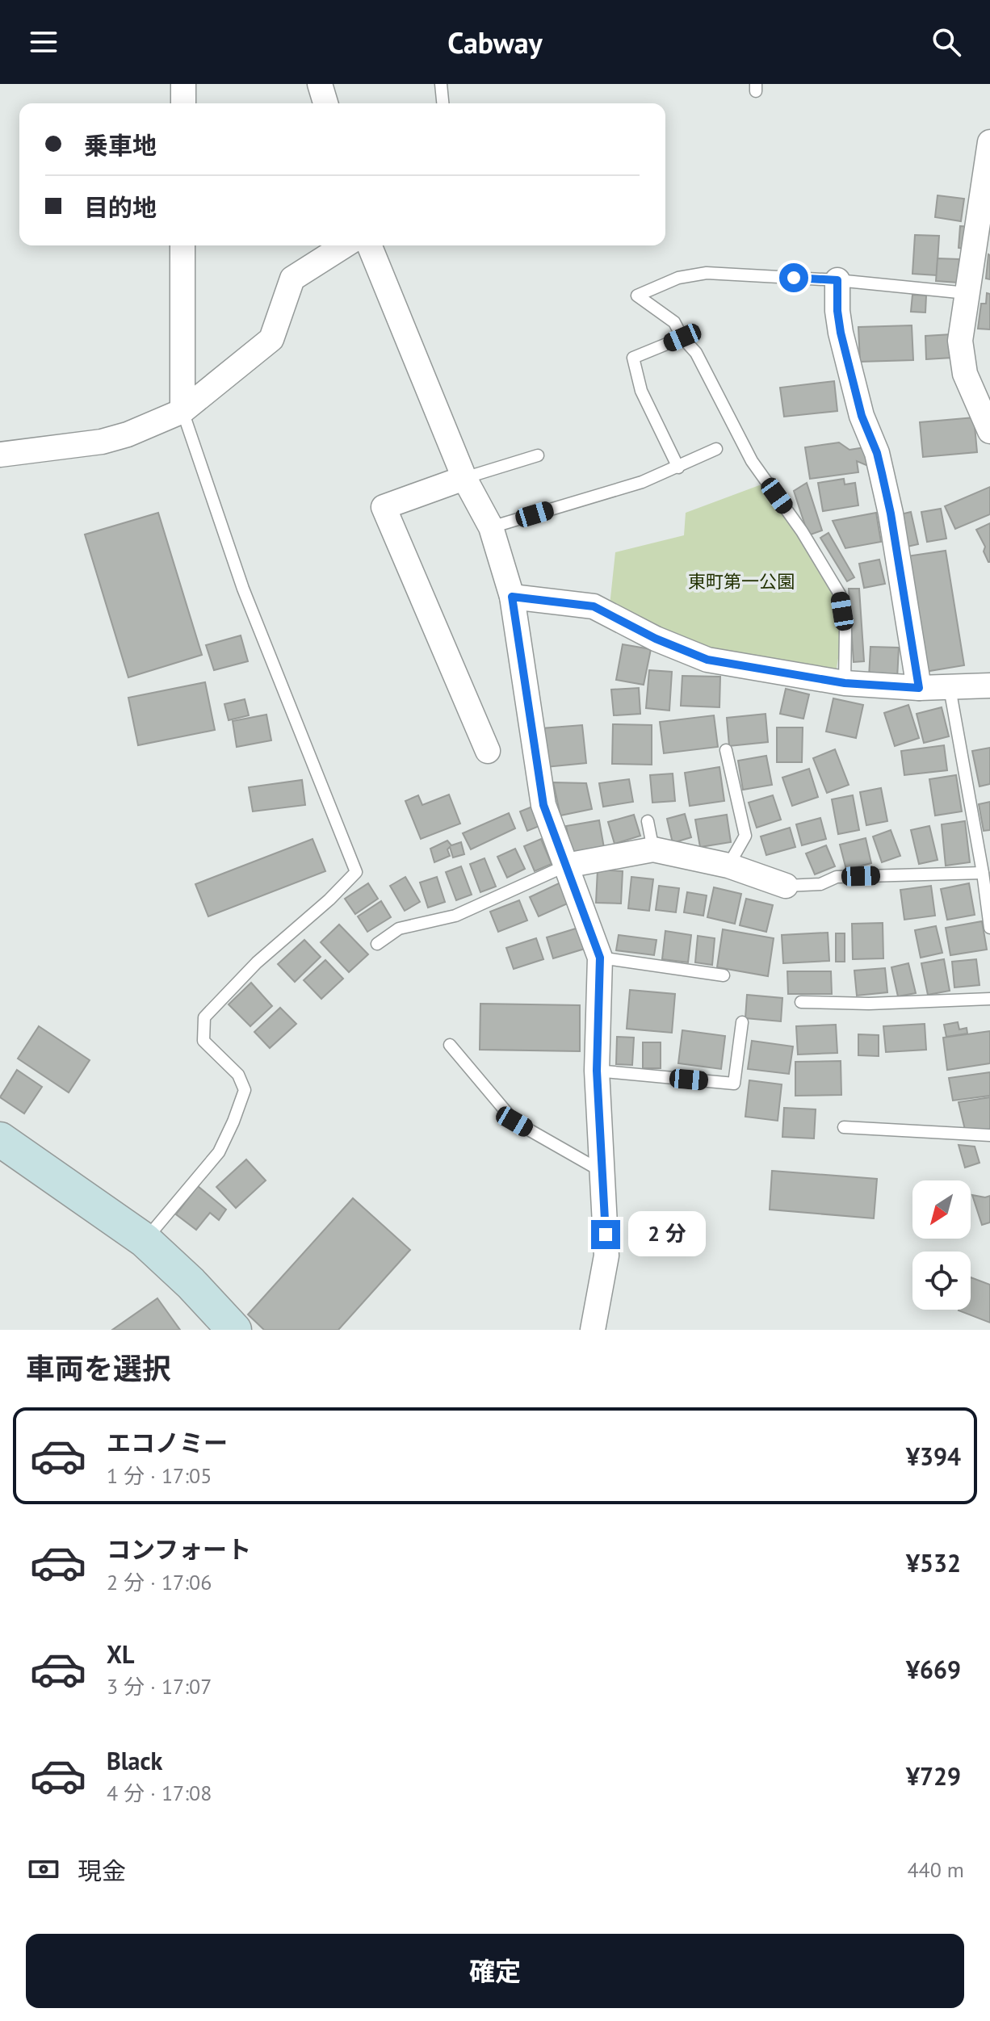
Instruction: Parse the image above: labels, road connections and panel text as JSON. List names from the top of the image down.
{
  "parks": ["東町第一公園"],
  "north": "bottom left",
  "page": {
    "header": "Cabway",
    "banner": ["乗車地", "目的地"],
    "bubble": "2 分",
    "heading": "車両を選択",
    "list": [
      {
        "name": "エコノミー",
        "note": "1 分 · 17:05",
        "value": "¥394"
      },
      {
        "name": "コンフォート",
        "note": "2 分 · 17:06",
        "value": "¥532"
      },
      {
        "name": "XL",
        "note": "3 分 · 17:07",
        "value": "¥669"
      },
      {
        "name": "Black",
        "note": "4 分 · 17:08",
        "value": "¥729"
      }
    ],
    "pay": ["現金", "440 m"],
    "buttons": "確定"
  }
}
